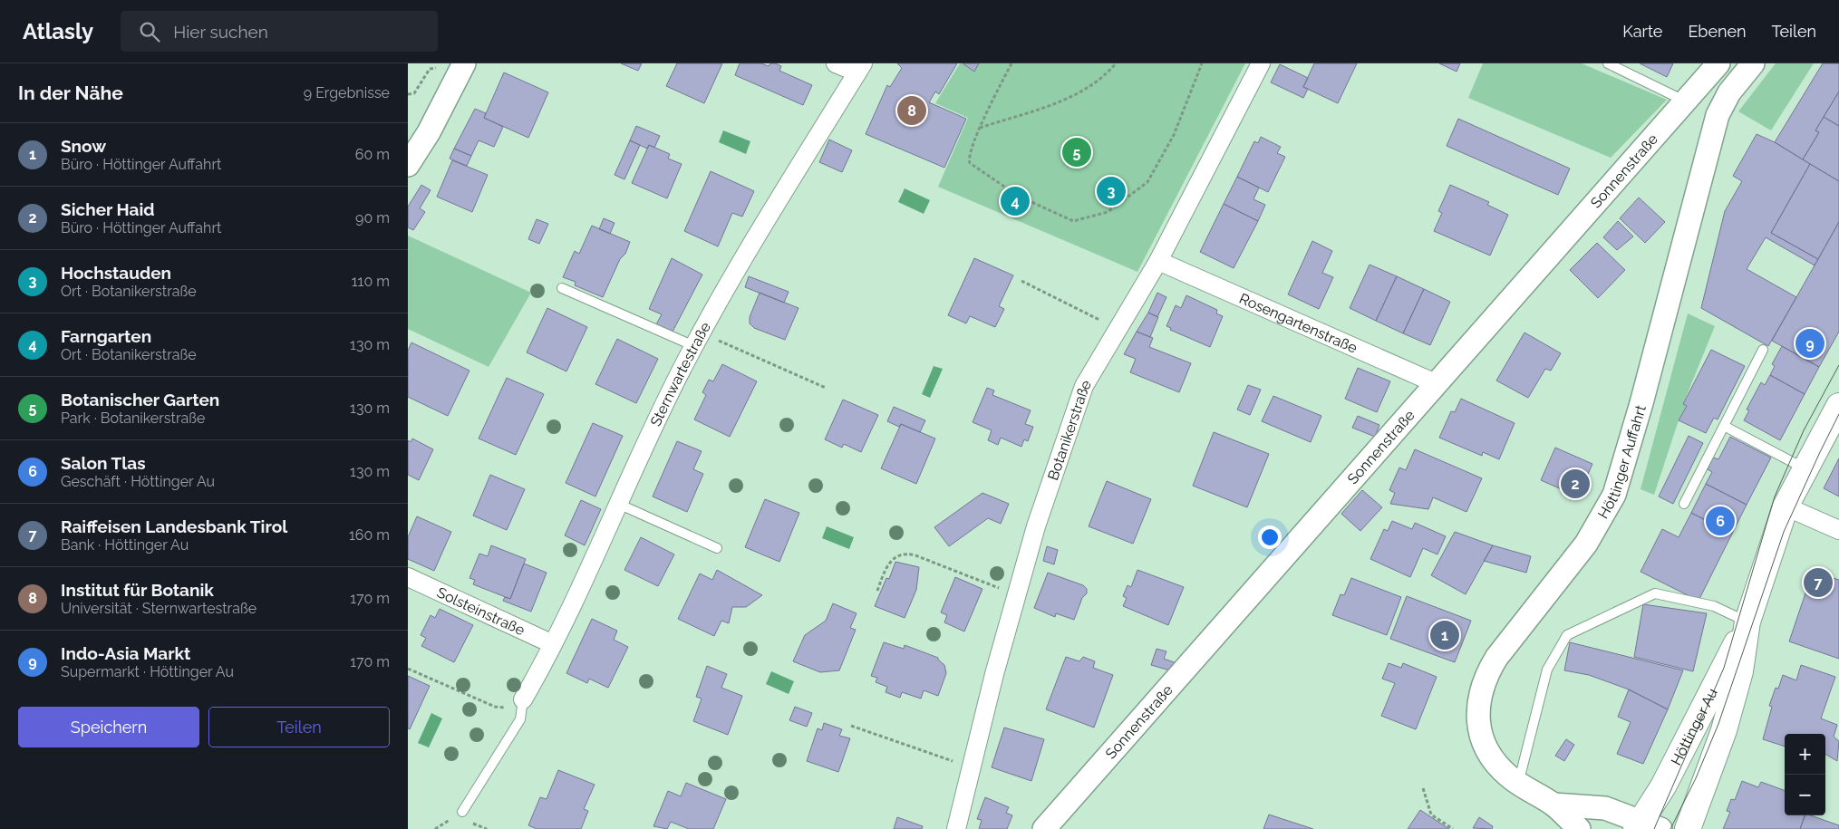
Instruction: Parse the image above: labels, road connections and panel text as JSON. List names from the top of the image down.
{
  "streets": {
    "main road": ["Höttinger Au"],
    "street": [
      "Sonnenstraße",
      "Rosengartenstraße",
      "Sternwartestraße",
      "Botanikerstraße",
      "Höttinger Auffahrt",
      "Solsteinstraße"
    ]
  },
  "crossings": [
    ["Sonnenstraße", "Rosengartenstraße"],
    ["Rosengartenstraße", "Botanikerstraße"],
    ["Sternwartestraße", "Solsteinstraße"],
    ["Höttinger Auffahrt", "Höttinger Au"]
  ],
  "page": {
    "header": "Atlasly",
    "search": "Hier suchen",
    "nav": ["Karte", "Ebenen", "Teilen"],
    "heading": ["In der Nähe", "9 Ergebnisse"],
    "pins": [
      "8",
      "5",
      "3",
      "4",
      "9",
      "2",
      "6",
      "7",
      "1"
    ],
    "list": [
      {
        "mark": "1",
        "name": "Snow",
        "note": "Büro · Höttinger Auffahrt",
        "value": "60 m"
      },
      {
        "mark": "2",
        "name": "Sicher Haid",
        "note": "Büro · Höttinger Auffahrt",
        "value": "90 m"
      },
      {
        "mark": "3",
        "name": "Hochstauden",
        "note": "Ort · Botanikerstraße",
        "value": "110 m"
      },
      {
        "mark": "4",
        "name": "Farngarten",
        "note": "Ort · Botanikerstraße",
        "value": "130 m"
      },
      {
        "mark": "5",
        "name": "Botanischer Garten",
        "note": "Park · Botanikerstraße",
        "value": "130 m"
      },
      {
        "mark": "6",
        "name": "Salon Tlas",
        "note": "Geschäft · Höttinger Au",
        "value": "130 m"
      },
      {
        "mark": "7",
        "name": "Raiffeisen Landesbank Tirol",
        "note": "Bank · Höttinger Au",
        "value": "160 m"
      },
      {
        "mark": "8",
        "name": "Institut für Botanik",
        "note": "Universität · Sternwartestraße",
        "value": "170 m"
      },
      {
        "mark": "9",
        "name": "Indo-Asia Markt",
        "note": "Supermarkt · Höttinger Au",
        "value": "170 m"
      }
    ],
    "buttons": ["Speichern", "Teilen"],
    "map_buttons": ["+", "−"]
  }
}
